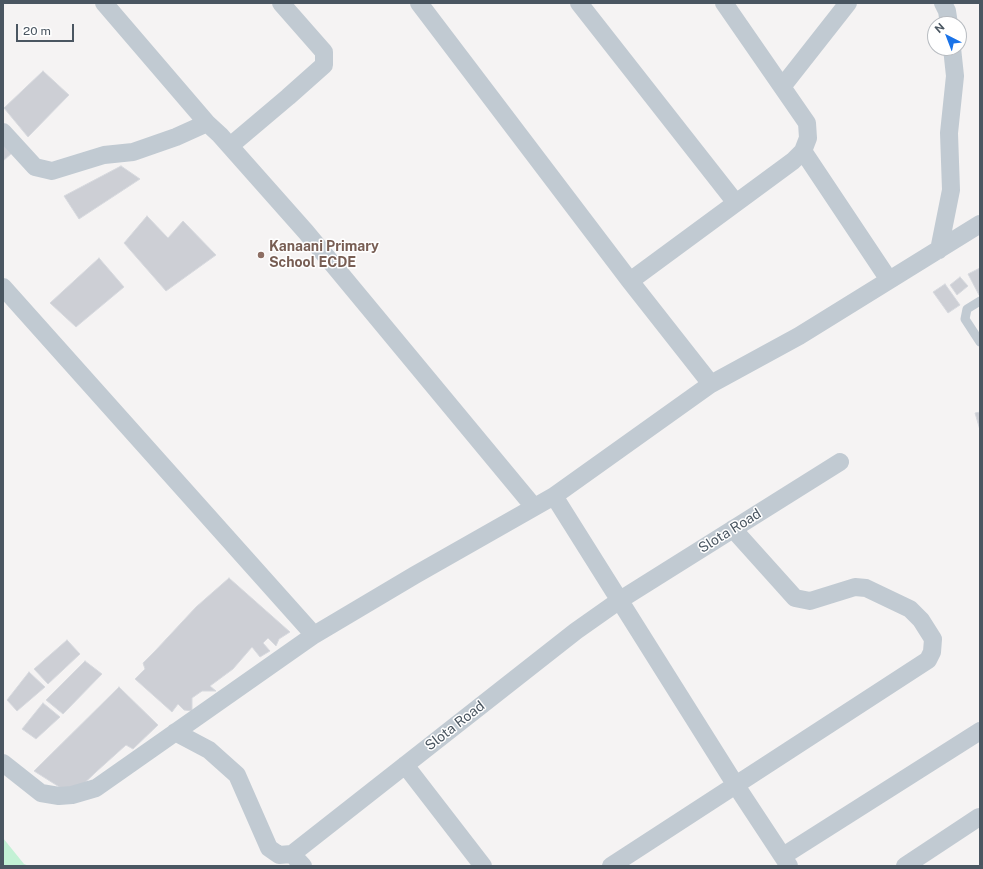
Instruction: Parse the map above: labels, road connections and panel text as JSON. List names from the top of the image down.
{
  "streets": {
    "street": ["Slota Road"]
  },
  "places": ["Kanaani Primary School ECDE"],
  "scale_bar": "20 m",
  "north": "top left"
}
